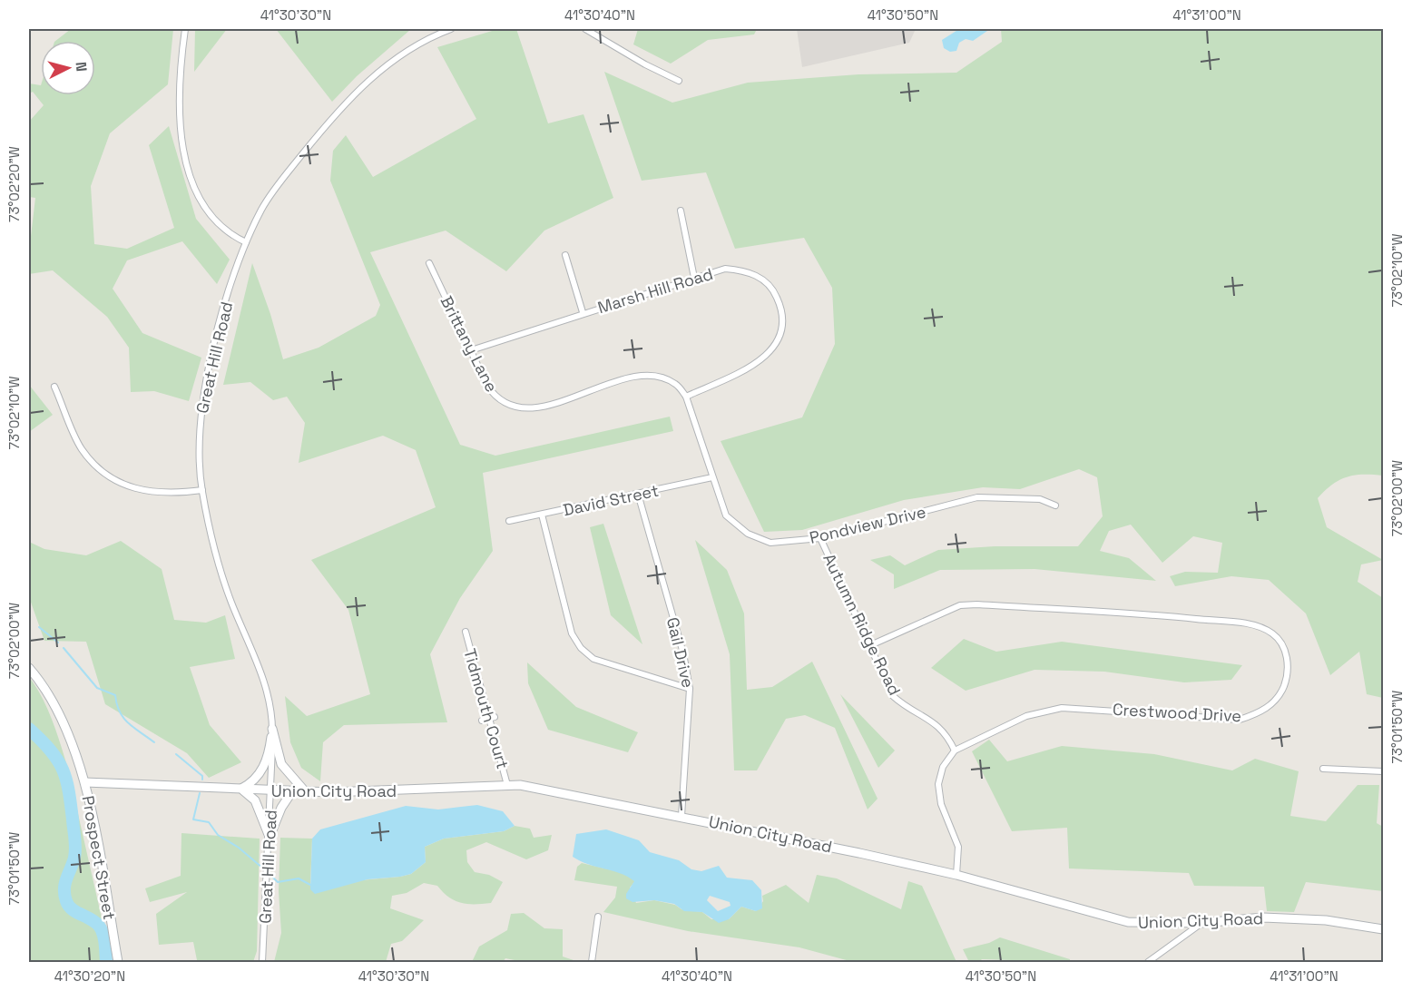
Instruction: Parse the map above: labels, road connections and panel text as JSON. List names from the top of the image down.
{
  "streets": {
    "main road": ["Union City Road", "Prospect Street"],
    "street": [
      "Marsh Hill Road",
      "Brittany Lane",
      "Great Hill Road",
      "David Street",
      "Pondview Drive",
      "Autumn Ridge Road",
      "Gail Drive",
      "Tidmouth Court",
      "Crestwood Drive"
    ]
  },
  "crossings": [
    ["Marsh Hill Road", "Brittany Lane"],
    ["Great Hill Road", "Union City Road"],
    ["David Street", "Pondview Drive"],
    ["David Street", "Gail Drive"],
    ["Pondview Drive", "Autumn Ridge Road"],
    ["Autumn Ridge Road", "Crestwood Drive"],
    ["Gail Drive", "Union City Road"],
    ["Tidmouth Court", "Union City Road"],
    ["Union City Road", "Prospect Street"]
  ],
  "north": "right",
  "coordinates": [
    "41°30'30\"N",
    "41°30'40\"N",
    "41°30'50\"N",
    "41°31'00\"N",
    "73°02'20\"W",
    "73°02'10\"W",
    "73°02'00\"W",
    "73°01'50\"W",
    "41°30'20\"N"
  ]
}
